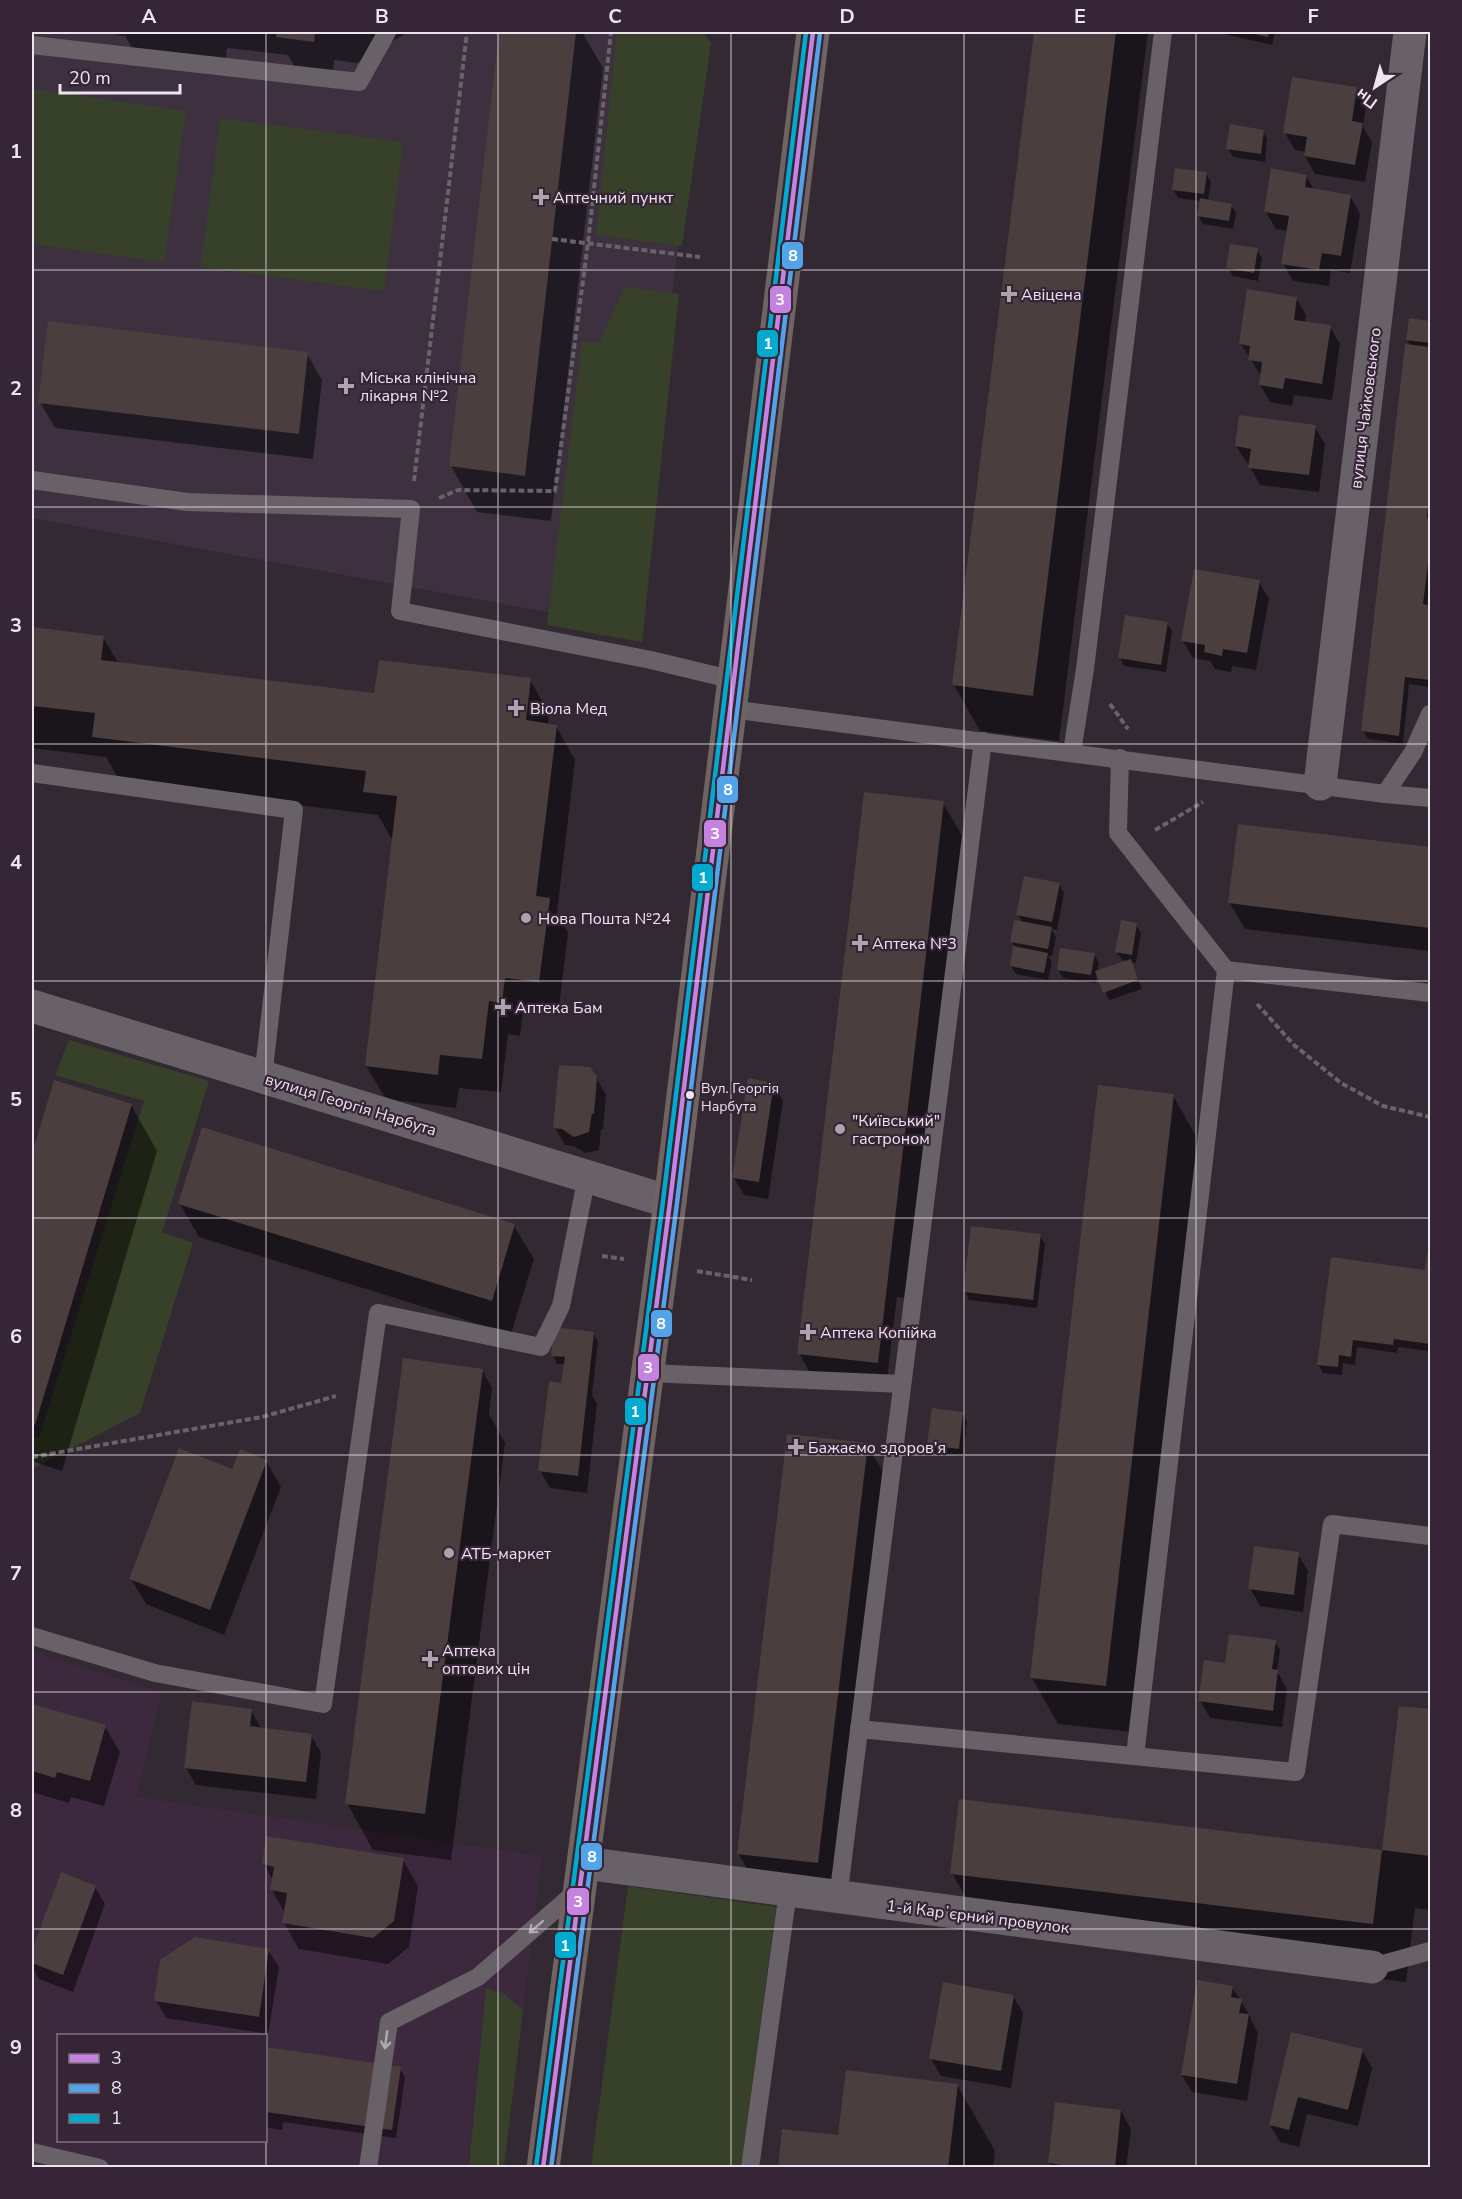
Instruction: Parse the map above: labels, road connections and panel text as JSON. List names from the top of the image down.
{
  "streets": {
    "street": ["вулиця Чайковського", "вулиця Георгія Нарбута", "1-й Карʼєрний провулок"]
  },
  "places": {
    "health": [
      "Аптечний пункт",
      "Авіцена",
      "Міська клінічна лікарня №2",
      "Віола Мед",
      "Аптека №3",
      "Аптека Бам",
      "Аптека Копійка",
      "Бажаємо здоров’я",
      "Аптека оптових цін"
    ],
    "other": [
      "Нова Пошта №24",
      "Вул. Георгія Нарбута",
      "\"Київський\" гастроном",
      "АТБ-маркет"
    ]
  },
  "lines": ["transit line 3", "transit line 1", "transit line 8"],
  "legend": ["3", "8", "1"],
  "scale_bar": "20 m",
  "north": "bottom left",
  "grid": {
    "columns": [
      "A",
      "B",
      "C",
      "D",
      "E",
      "F"
    ],
    "rows": [
      "1",
      "2",
      "3",
      "4",
      "5",
      "6",
      "7",
      "8",
      "9"
    ]
  }
}
